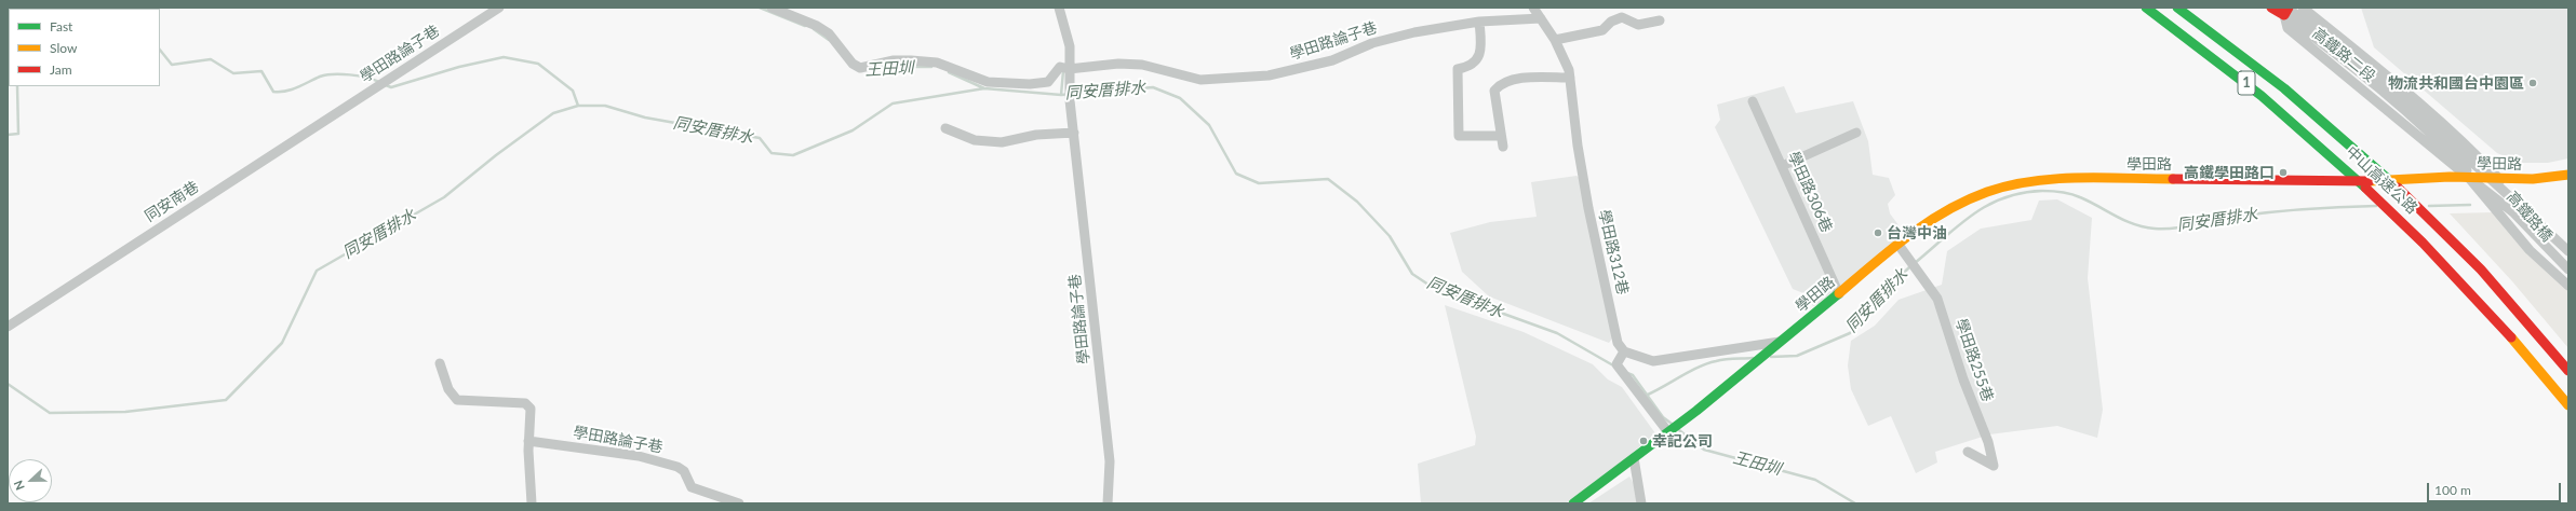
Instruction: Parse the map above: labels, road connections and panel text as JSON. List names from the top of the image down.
{
  "streets": {
    "main road": ["1", "學田路", "中山高速公路"],
    "street": [
      "學田路論子巷",
      "高鐵路二段",
      "學田路306巷",
      "同安南巷",
      "高鐵路橋",
      "學田路312巷",
      "學田路255巷"
    ]
  },
  "crossings": [
    ["學田路論子巷", "同安南巷"],
    ["學田路論子巷", "學田路312巷"],
    ["高鐵路二段", "學田路"],
    ["高鐵路二段", "高鐵路橋"],
    ["學田路", "學田路306巷"],
    ["學田路", "高鐵路橋"],
    ["學田路", "學田路255巷"]
  ],
  "water": ["王田圳", "同安厝排水"],
  "places": [
    "物流共和國台中園區",
    "高鐵學田路口",
    "台灣中油",
    "幸記公司"
  ],
  "legend": ["Fast", "Slow", "Jam"],
  "scale_bar": "100 m",
  "north": "left"
}
